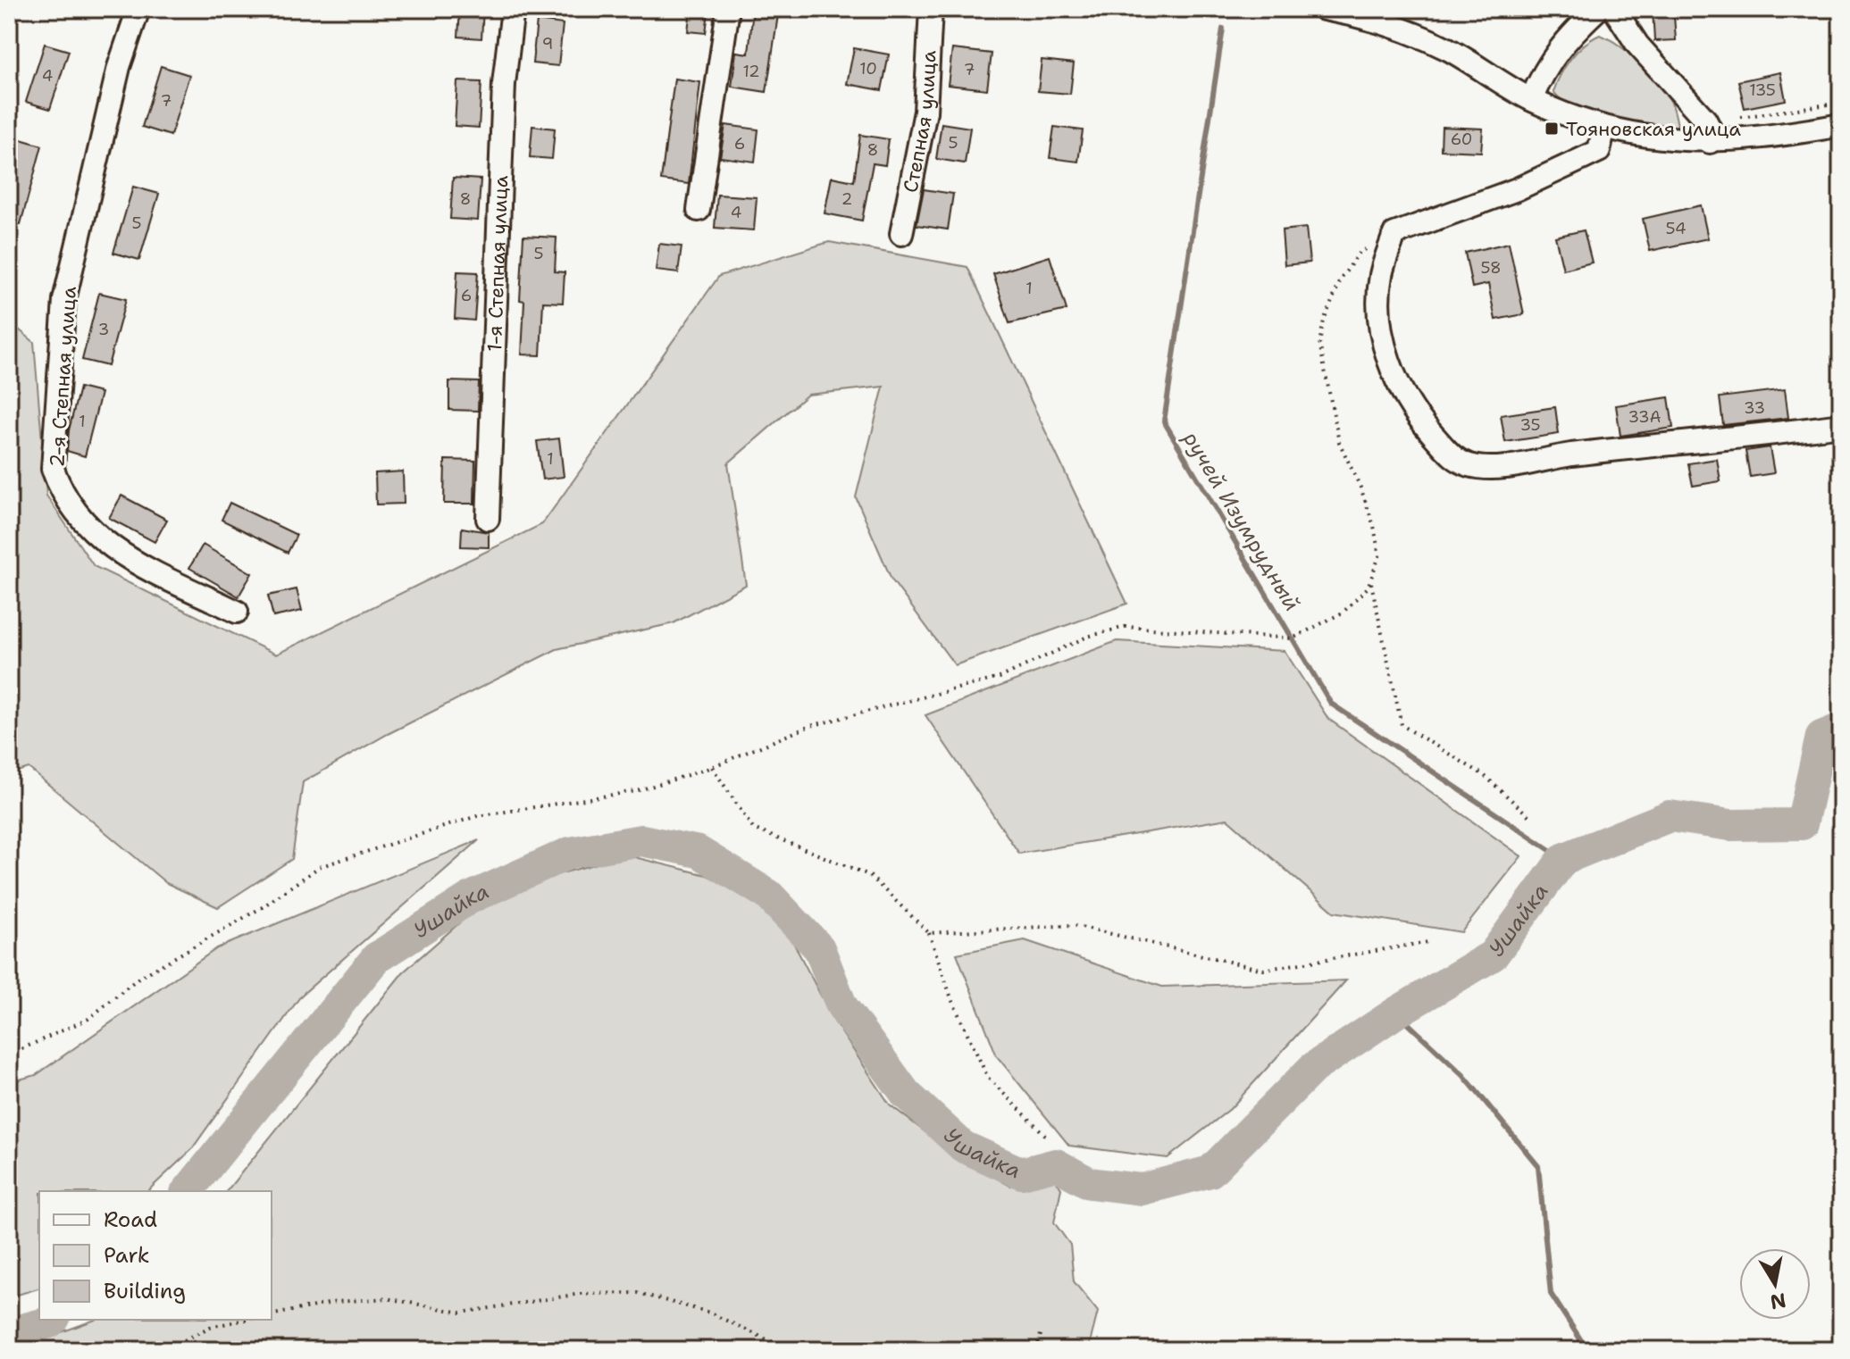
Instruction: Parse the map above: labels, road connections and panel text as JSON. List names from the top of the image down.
{
  "streets": {
    "street": ["Степная улица", "1-я Степная улица", "2-я Степная улица"]
  },
  "water": ["ручей Изумрудный", "Ушайка"],
  "places": {
    "transit": ["Тояновская улица"]
  },
  "house_numbers": [
    "9",
    "10",
    "7",
    "12",
    "4",
    "135",
    "7",
    "60",
    "5",
    "6",
    "8",
    "8",
    "2",
    "4",
    "5",
    "54",
    "5",
    "58",
    "1",
    "6",
    "3",
    "33",
    "33А",
    "1",
    "35",
    "1"
  ],
  "legend": ["Road", "Park", "Building"],
  "north": "bottom"
}
